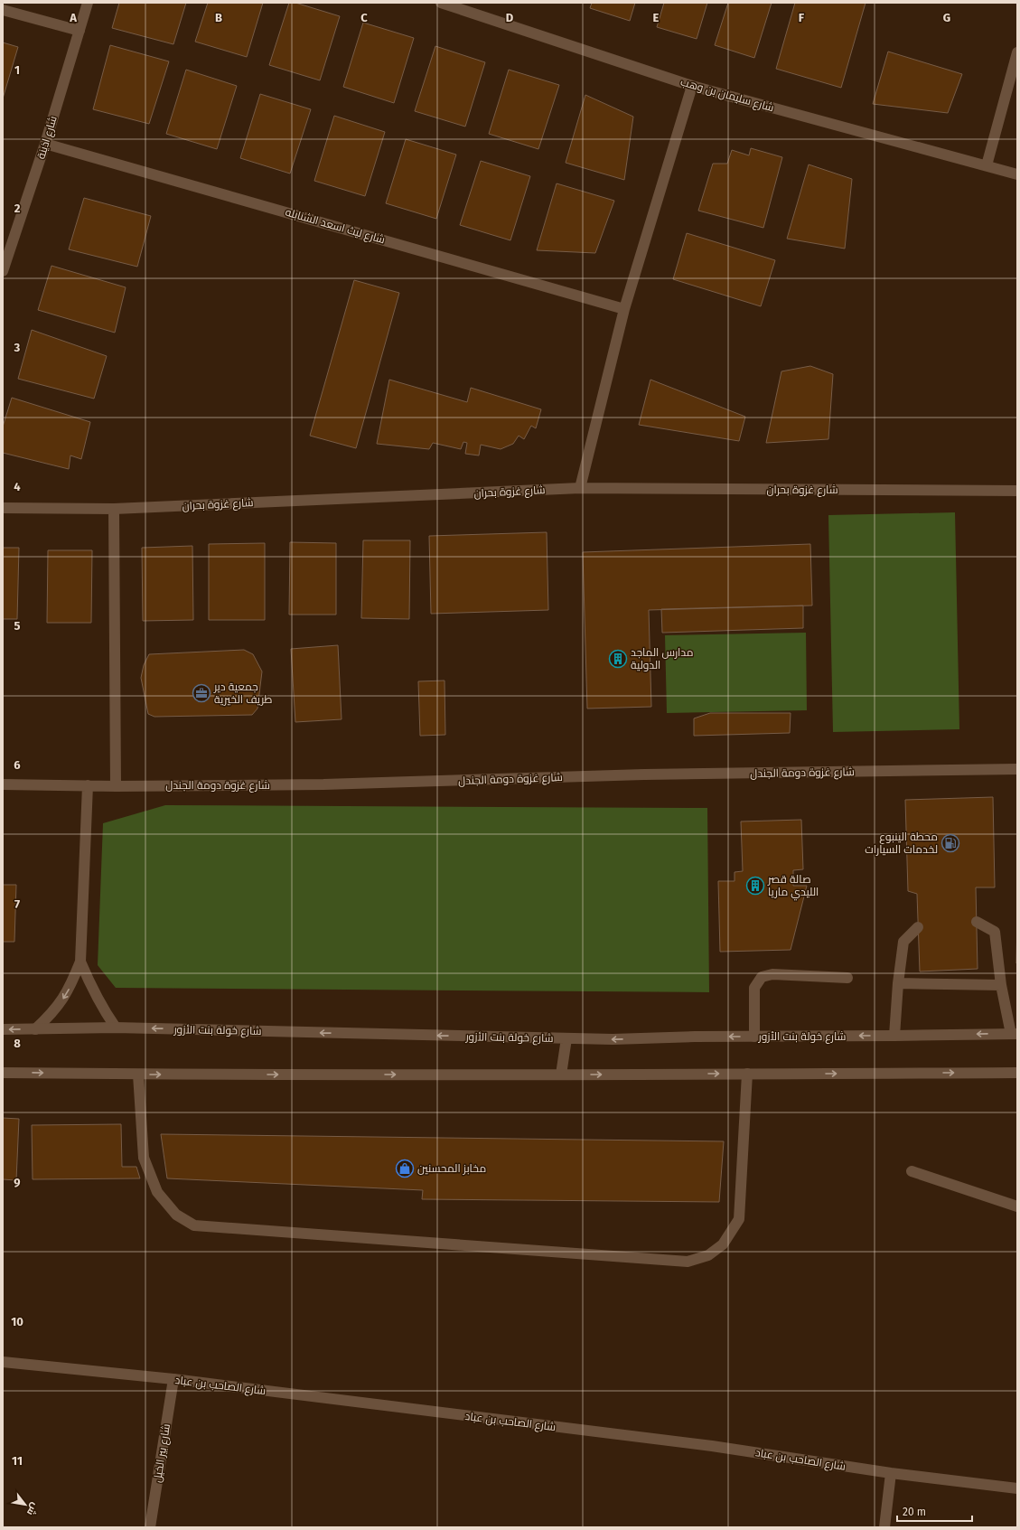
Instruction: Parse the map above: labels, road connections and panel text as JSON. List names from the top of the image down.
{
  "streets": {
    "street": [
      "شارع سليمان بن وهب",
      "شارع اذينة",
      "شارع ليث اسعد الشنابله",
      "شارع غزوة بحران",
      "شارع غزوة دومة الجندل",
      "شارع خولة بنت الأزور",
      "شارع الصاحب بن عباد",
      "شارع بير الخيل"
    ]
  },
  "crossings": [
    ["شارع اذينة", "شارع ليث اسعد الشنابله"],
    ["شارع الصاحب بن عباد", "شارع بير الخيل"]
  ],
  "places": {
    "building": ["مدارس الماجد الدولية", "صالة قصر الليدي ماريا"],
    "office": ["جمعية دير طريف الخيرية"],
    "fuel station": ["محطة الينبوع لخدمات السيارات"],
    "shop": ["مخابز المحسنين"]
  },
  "scale_bar": "20 m",
  "north": "bottom right",
  "grid": {
    "columns": [
      "A",
      "B",
      "C",
      "D",
      "E",
      "F",
      "G"
    ],
    "rows": [
      "1",
      "2",
      "3",
      "4",
      "5",
      "6",
      "7",
      "8",
      "9",
      "10",
      "11"
    ]
  }
}
